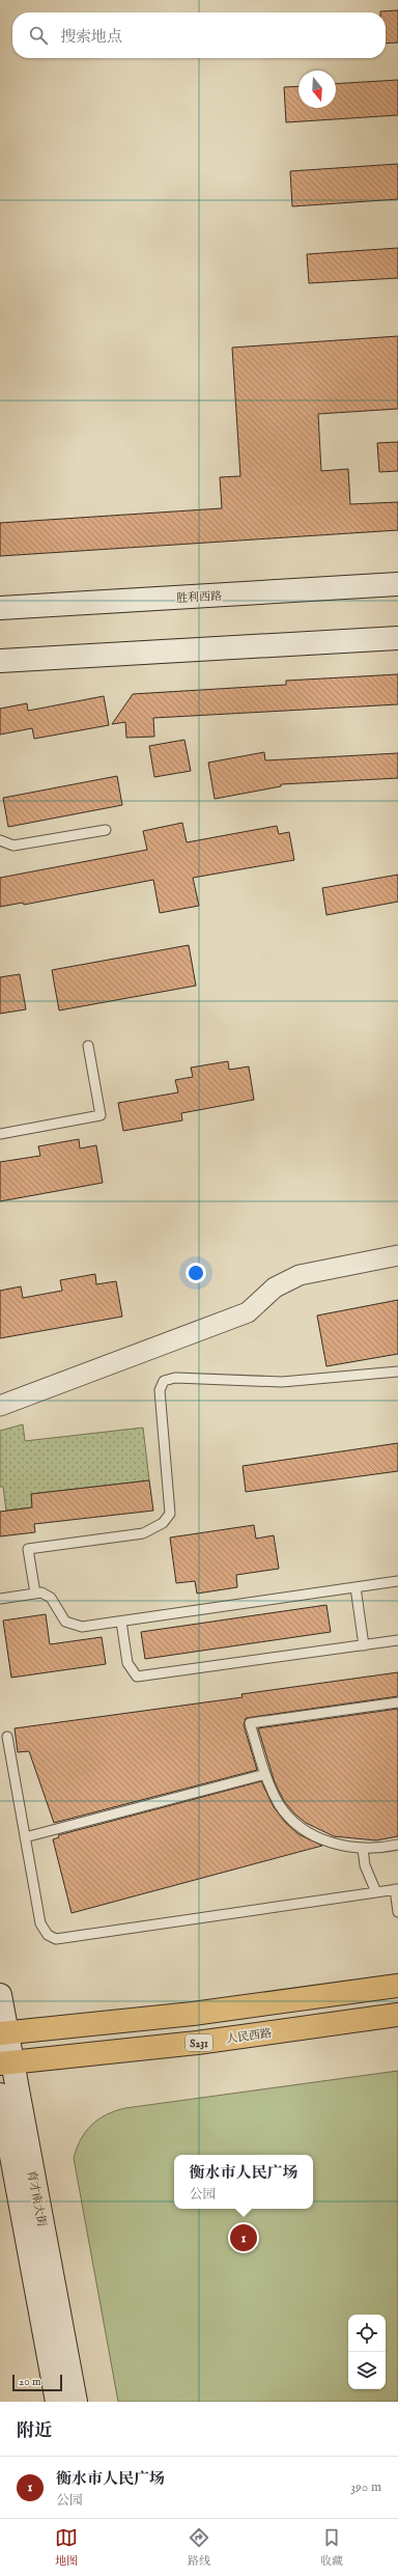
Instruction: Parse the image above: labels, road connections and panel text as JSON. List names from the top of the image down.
{
  "streets": {
    "main road": [
      "胜利西路",
      "人民西路",
      "S231",
      "育才南大街"
    ]
  },
  "crossings": [
    ["人民西路", "育才南大街"]
  ],
  "scale_bar": "20 m",
  "north": "bottom",
  "page": {
    "search": "搜索地点",
    "popup": ["衡水市人民广场", "公园"],
    "pins": "1",
    "scale": "20 m",
    "heading": "附近",
    "list": [
      {
        "mark": "1",
        "name": "衡水市人民广场",
        "note": "公园",
        "value": "390 m"
      }
    ],
    "nav": ["地图", "路线", "收藏"]
  }
}
